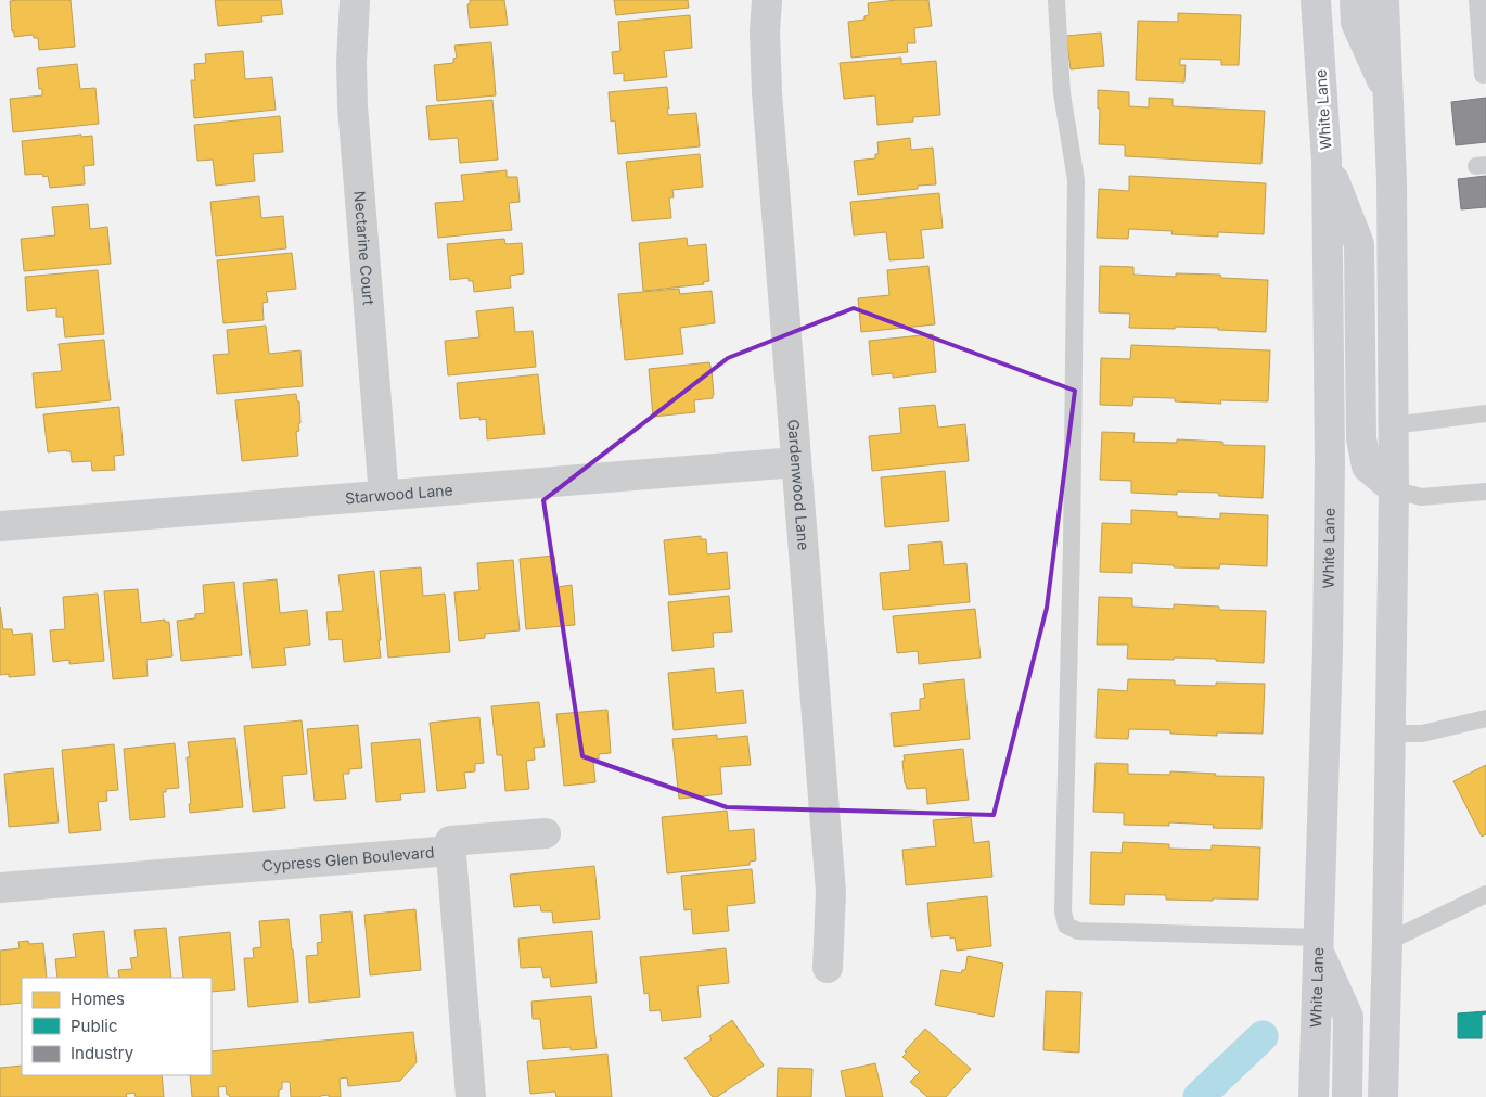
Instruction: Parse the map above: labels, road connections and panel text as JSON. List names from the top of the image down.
{
  "streets": {
    "main road": ["White Lane"],
    "street": [
      "Nectarine Court",
      "Gardenwood Lane",
      "Starwood Lane",
      "Cypress Glen Boulevard"
    ]
  },
  "crossings": [
    ["Nectarine Court", "Starwood Lane"],
    ["Gardenwood Lane", "Starwood Lane"]
  ],
  "legend": ["Homes", "Public", "Industry"]
}
